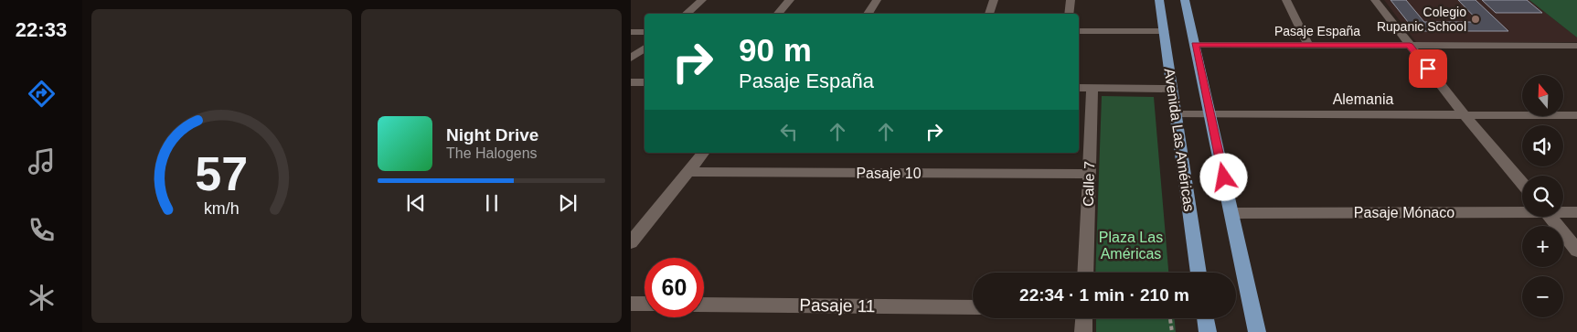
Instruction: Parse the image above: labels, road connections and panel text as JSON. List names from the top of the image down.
{
  "streets": {
    "main road": ["Avenida Las Américas"],
    "street": [
      "Pasaje España",
      "Alemania",
      "Pasaje 10",
      "Calle 7",
      "Pasaje Mónaco",
      "Pasaje 11"
    ]
  },
  "crossings": [
    ["Pasaje España", "Avenida Las Américas"],
    ["Alemania", "Avenida Las Américas"],
    ["Avenida Las Américas", "Pasaje Mónaco"],
    ["Pasaje 10", "Calle 7"]
  ],
  "parks": ["Plaza Las Américas"],
  "places": ["Colegio Rupanic School"],
  "north": "top",
  "page": {
    "tabs": "22:33",
    "turn": ["90 m", "Pasaje España"],
    "map_buttons": ["+", "−"],
    "song": ["Night Drive", "The Halogens"],
    "limit": "60",
    "trip": "22:34 · 1 min · 210 m",
    "gauge": ["57", "km/h"]
  }
}
